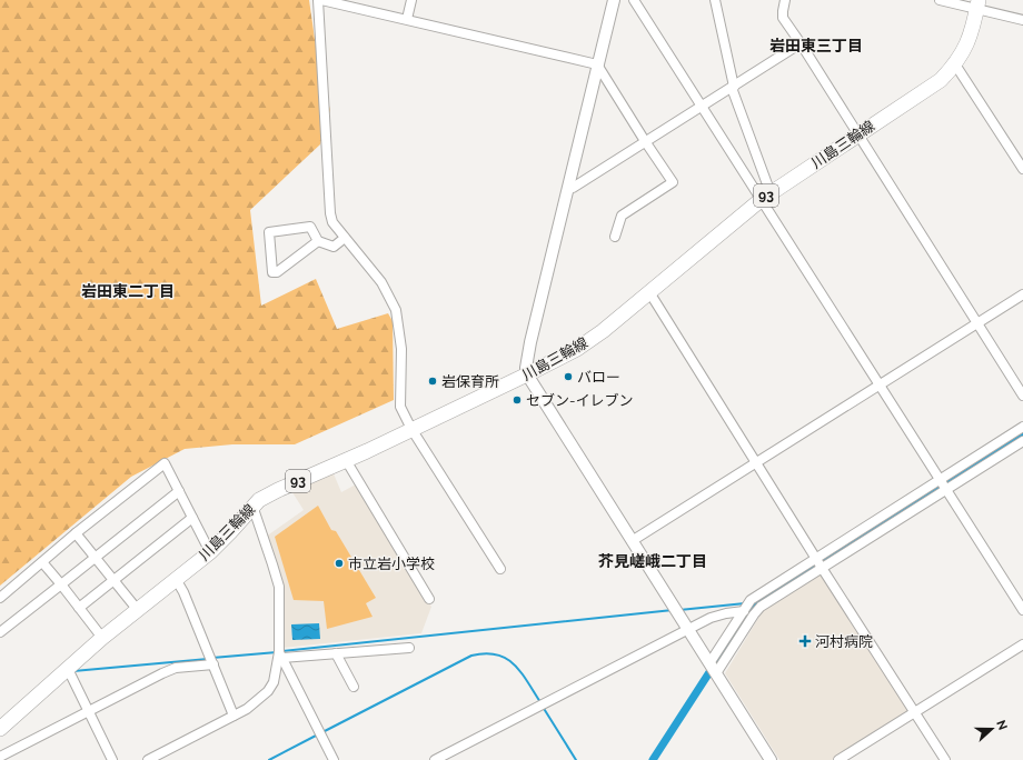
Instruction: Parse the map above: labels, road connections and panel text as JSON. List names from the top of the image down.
{
  "streets": {
    "main road": ["川島三輪線", "93"]
  },
  "districts": ["岩田東三丁目", "岩田東二丁目", "芥見嵯峨二丁目"],
  "places": {
    "other": [
      "バロー",
      "岩保育所",
      "セブン-イレブン",
      "市立岩小学校"
    ],
    "health": ["河村病院"]
  },
  "north": "right"
}
